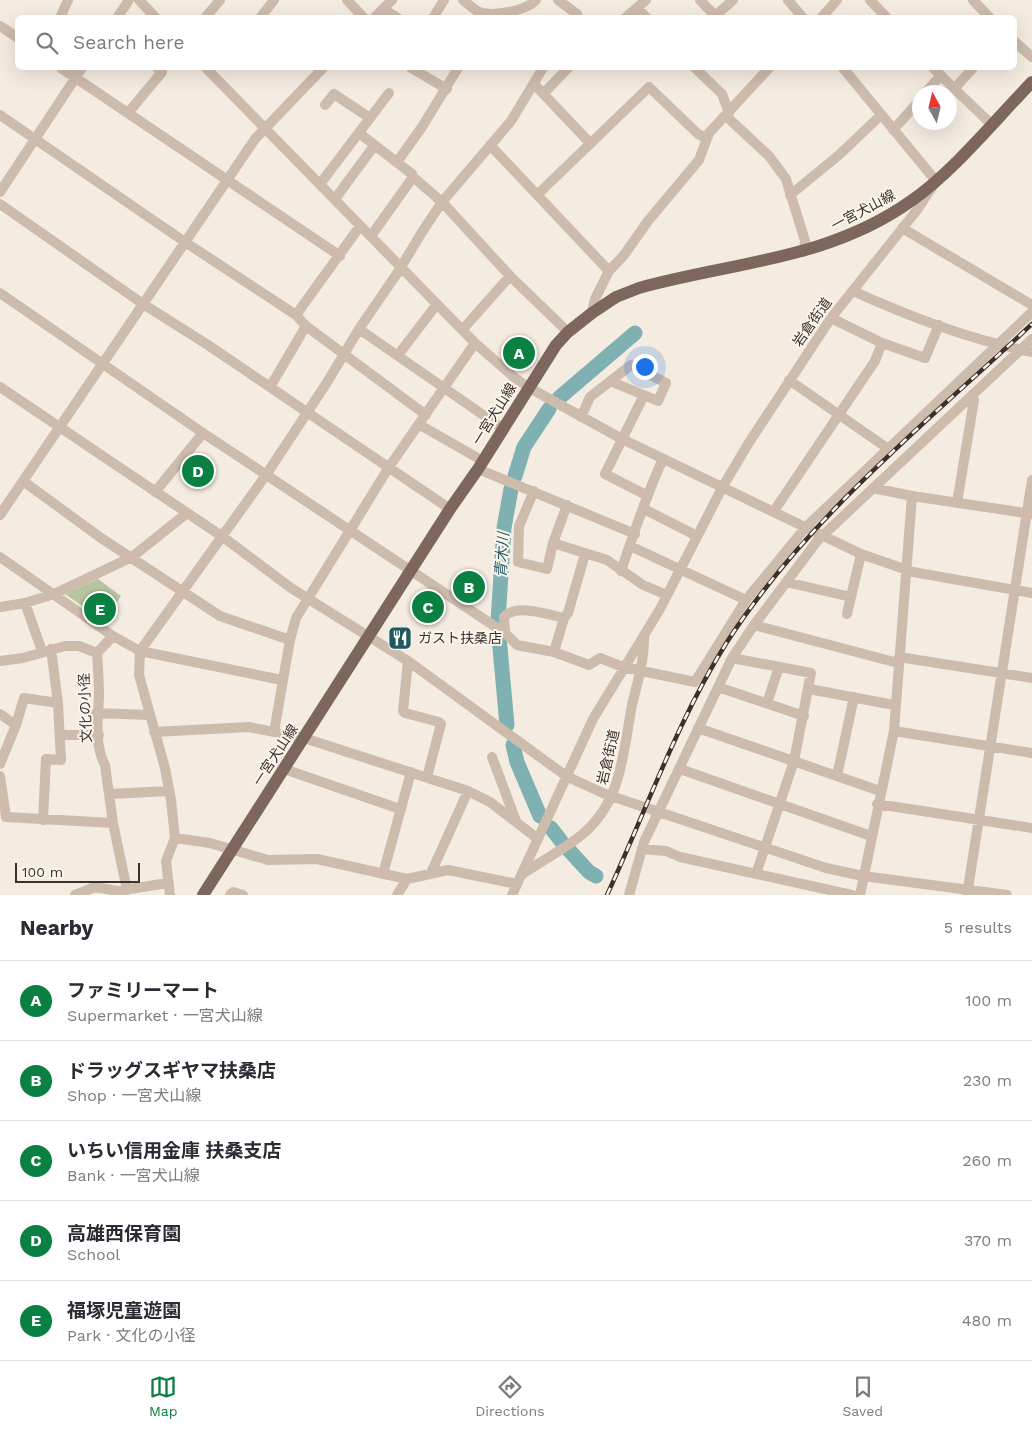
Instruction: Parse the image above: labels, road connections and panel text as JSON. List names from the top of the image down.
{
  "streets": {
    "main road": ["一宮犬山線"],
    "street": ["岩倉街道", "文化の小径"]
  },
  "crossings": [
    ["一宮犬山線", "岩倉街道"]
  ],
  "water": ["青木川"],
  "places": {
    "restaurant": ["ガスト扶桑店"]
  },
  "scale_bar": "100 m",
  "north": "top",
  "page": {
    "search": "Search here",
    "pins": [
      "A",
      "D",
      "B",
      "C",
      "E"
    ],
    "scale": "100 m",
    "heading": ["Nearby", "5 results"],
    "list": [
      {
        "mark": "A",
        "name": "ファミリーマート",
        "note": "Supermarket · 一宮犬山線",
        "value": "100 m"
      },
      {
        "mark": "B",
        "name": "ドラッグスギヤマ扶桑店",
        "note": "Shop · 一宮犬山線",
        "value": "230 m"
      },
      {
        "mark": "C",
        "name": "いちい信用金庫 扶桑支店",
        "note": "Bank · 一宮犬山線",
        "value": "260 m"
      },
      {
        "mark": "D",
        "name": "高雄西保育園",
        "note": "School",
        "value": "370 m"
      },
      {
        "mark": "E",
        "name": "福塚児童遊園",
        "note": "Park · 文化の小径",
        "value": "480 m"
      }
    ],
    "nav": ["Map", "Directions", "Saved"]
  }
}
